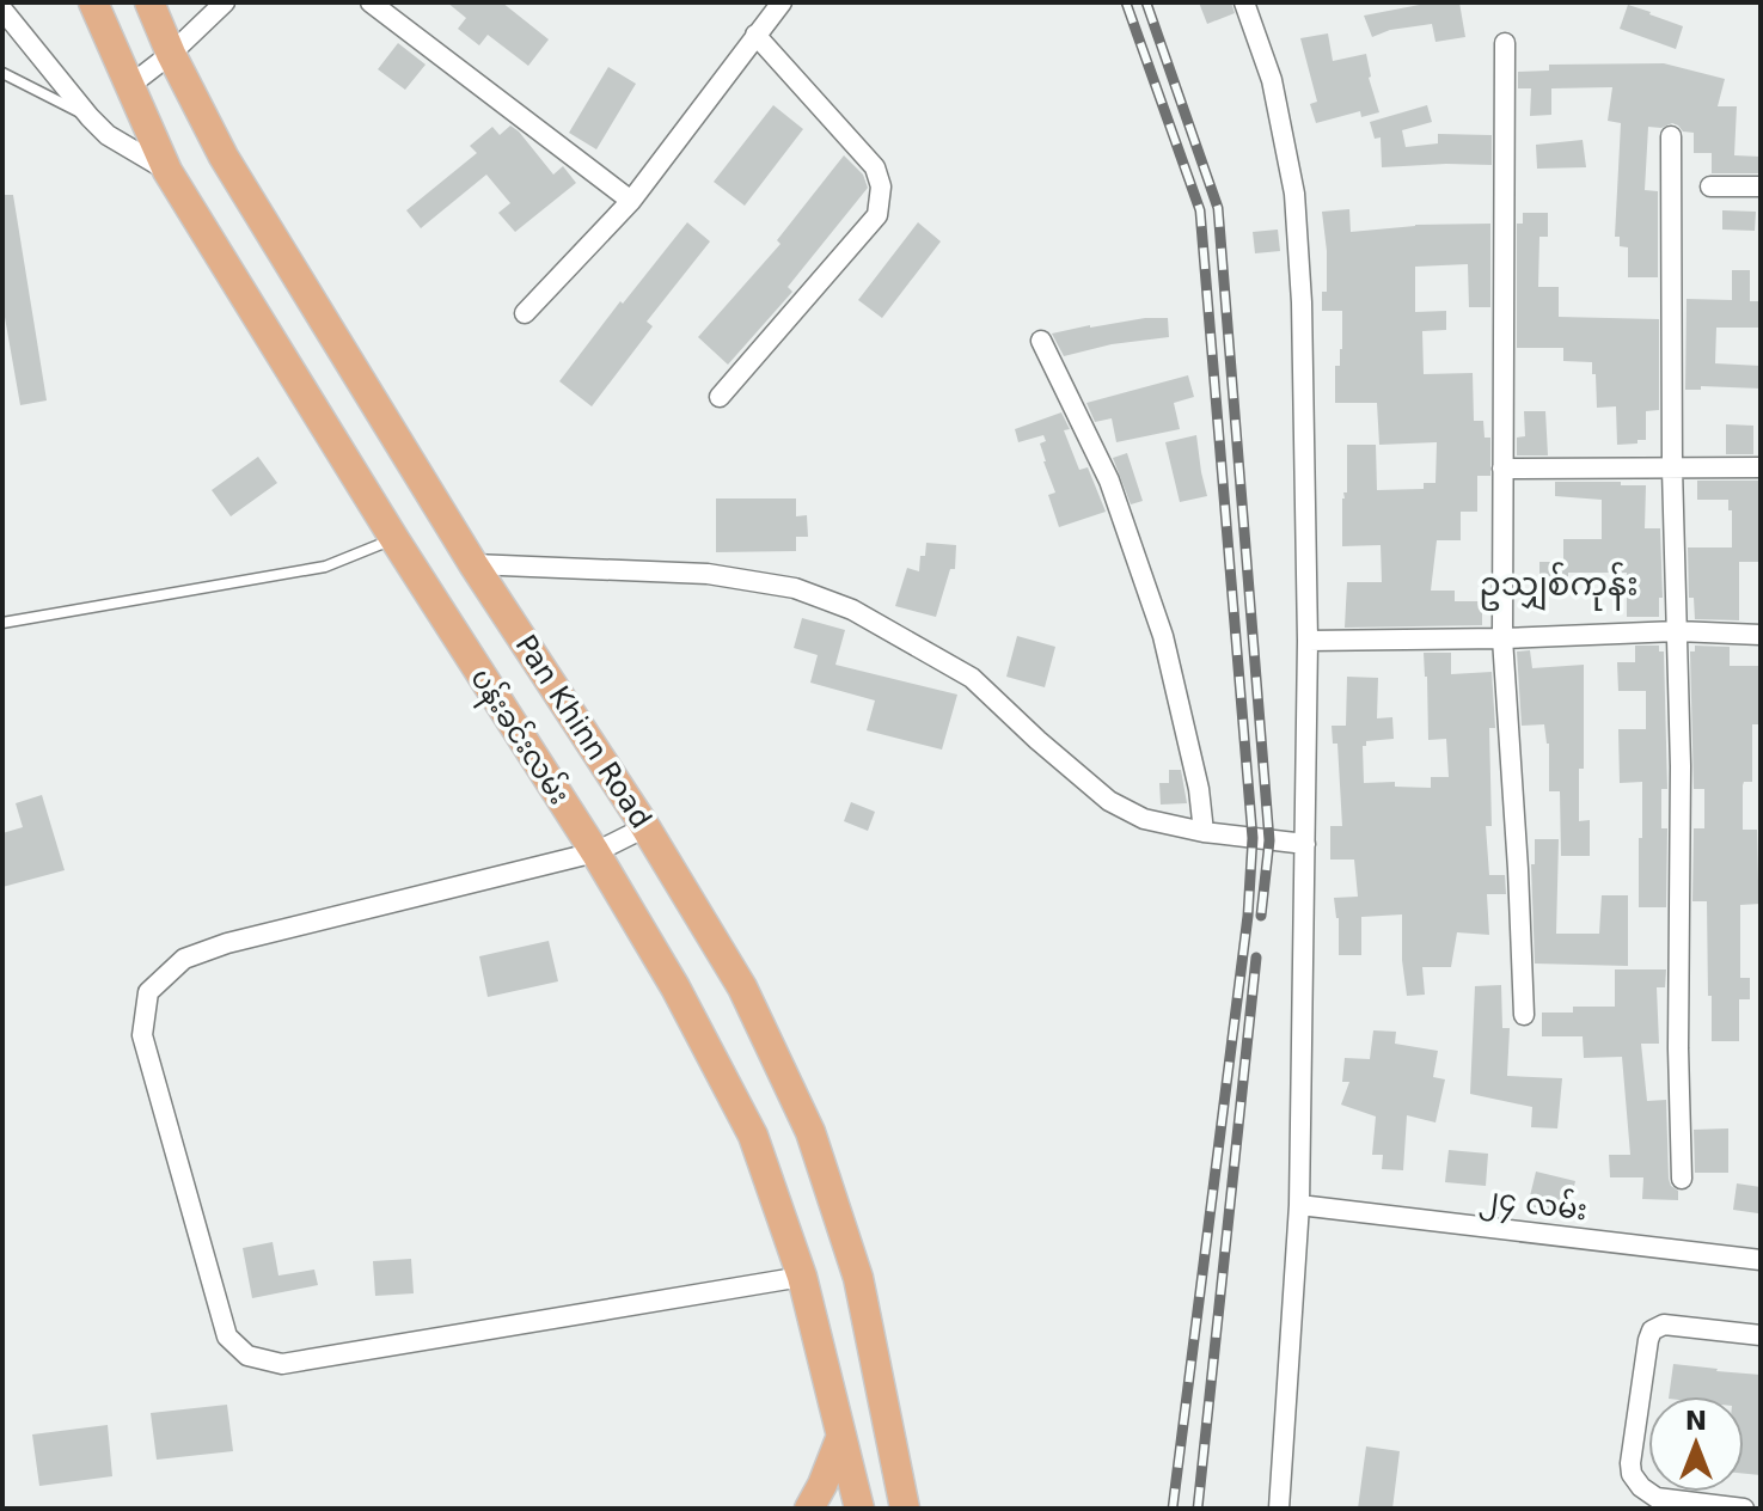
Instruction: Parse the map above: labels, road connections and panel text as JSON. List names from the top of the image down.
{
  "streets": {
    "main road": ["Pan Khinn Road", "ပန်းခင်းလမ်း"],
    "street": ["၂၄ လမ်း"]
  },
  "districts": ["ဥသျှစ်ကုန်း"],
  "north": "top"
}
